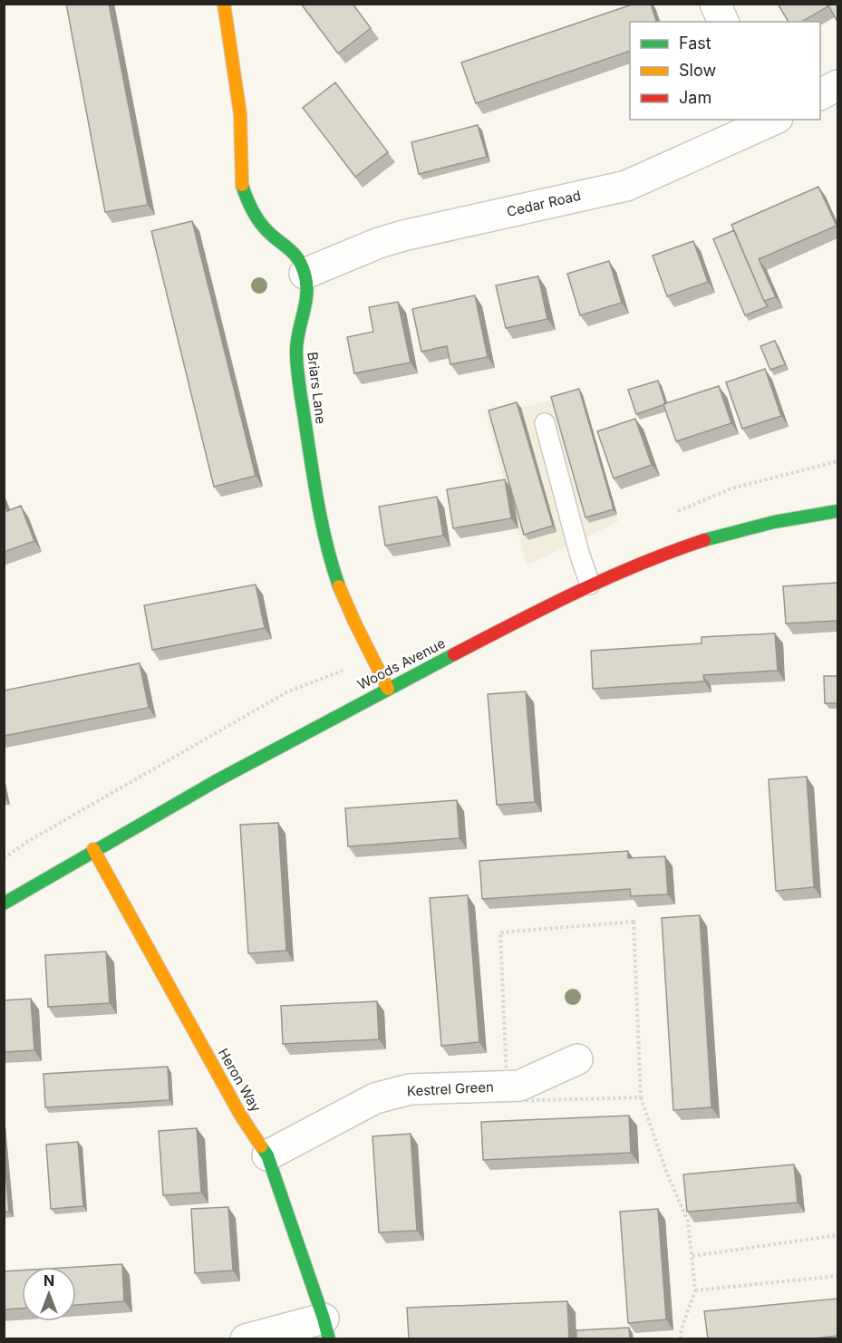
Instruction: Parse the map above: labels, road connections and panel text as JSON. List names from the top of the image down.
{
  "streets": {
    "street": [
      "Cedar Road",
      "Briars Lane",
      "Woods Avenue",
      "Heron Way",
      "Kestrel Green"
    ]
  },
  "crossings": [
    ["Cedar Road", "Briars Lane"],
    ["Briars Lane", "Woods Avenue"],
    ["Woods Avenue", "Heron Way"],
    ["Heron Way", "Kestrel Green"]
  ],
  "legend": ["Fast", "Slow", "Jam"],
  "north": "top"
}
